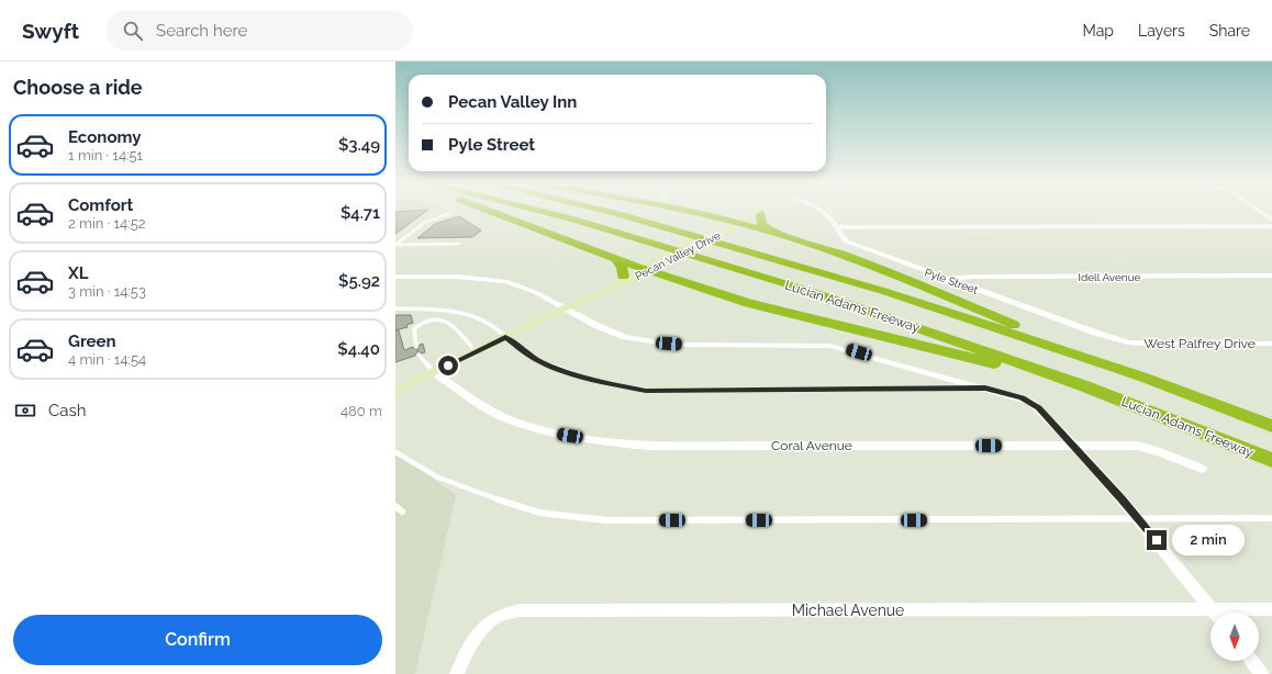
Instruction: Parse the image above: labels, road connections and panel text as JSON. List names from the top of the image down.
{
  "streets": {
    "highway": ["Lucian Adams Freeway"],
    "main road": ["Pecan Valley Drive"],
    "street": [
      "Idell Avenue",
      "Pyle Street",
      "West Palfrey Drive",
      "Coral Avenue",
      "Michael Avenue"
    ]
  },
  "crossings": [
    ["Pecan Valley Drive", "Coral Avenue"],
    ["Idell Avenue", "Pyle Street"],
    ["Pyle Street", "West Palfrey Drive"]
  ],
  "north": "bottom",
  "page": {
    "header": "Swyft",
    "search": "Search here",
    "nav": ["Map", "Layers", "Share"],
    "heading": "Choose a ride",
    "banner": ["Pecan Valley Inn", "Pyle Street"],
    "list": [
      {
        "name": "Economy",
        "note": "1 min · 14:51",
        "value": "$3.49"
      },
      {
        "name": "Comfort",
        "note": "2 min · 14:52",
        "value": "$4.71"
      },
      {
        "name": "XL",
        "note": "3 min · 14:53",
        "value": "$5.92"
      },
      {
        "name": "Green",
        "note": "4 min · 14:54",
        "value": "$4.40"
      }
    ],
    "pay": ["Cash", "480 m"],
    "bubble": "2 min",
    "buttons": "Confirm"
  }
}
